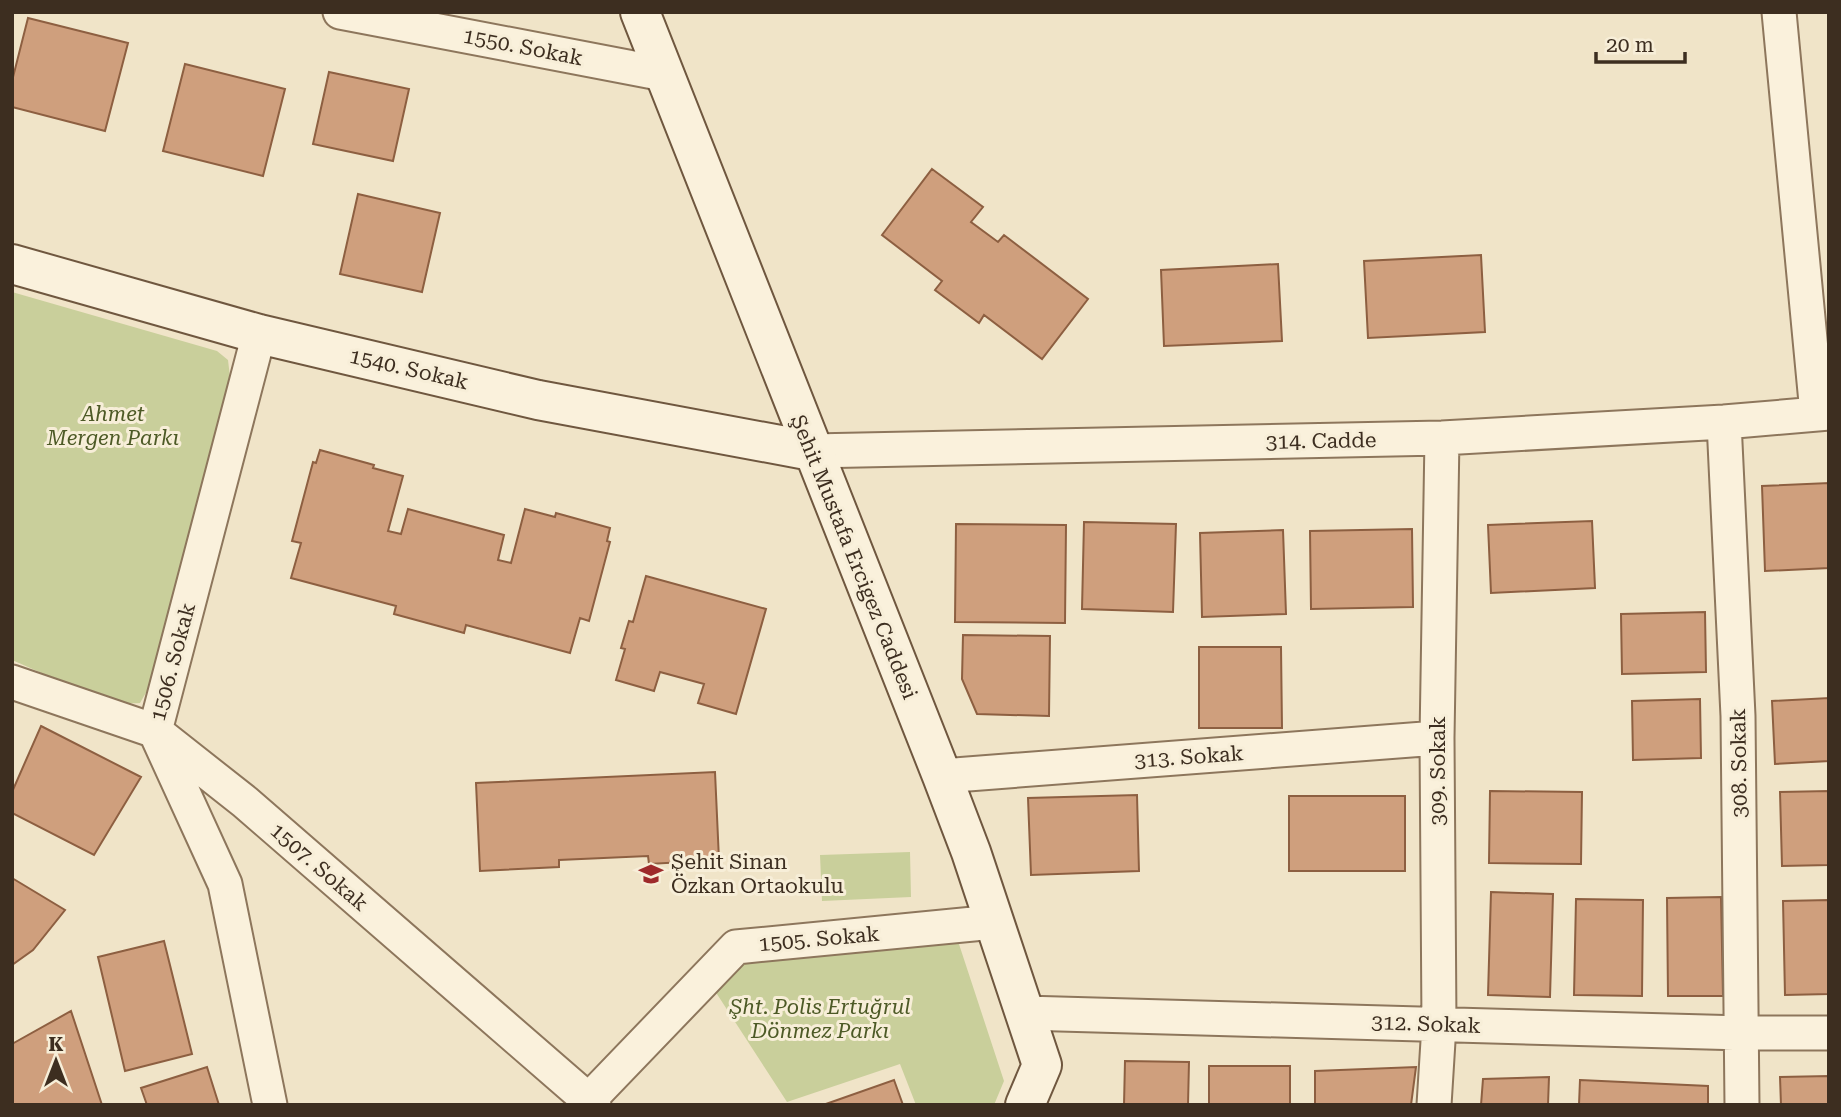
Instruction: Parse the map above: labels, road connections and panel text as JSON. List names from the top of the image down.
{
  "streets": {
    "main road": ["1540. Sokak", "Şehit Mustafa Ercigez Caddesi"],
    "street": [
      "1550. Sokak",
      "314. Cadde",
      "1506. Sokak",
      "313. Sokak",
      "308. Sokak",
      "309. Sokak",
      "1507. Sokak",
      "1505. Sokak",
      "312. Sokak"
    ]
  },
  "crossings": [
    ["1550. Sokak", "Şehit Mustafa Ercigez Caddesi"],
    ["1540. Sokak", "314. Cadde"],
    ["1540. Sokak", "Şehit Mustafa Ercigez Caddesi"],
    ["1540. Sokak", "1506. Sokak"],
    ["314. Cadde", "Şehit Mustafa Ercigez Caddesi"],
    ["314. Cadde", "308. Sokak"],
    ["314. Cadde", "309. Sokak"],
    ["Şehit Mustafa Ercigez Caddesi", "313. Sokak"],
    ["Şehit Mustafa Ercigez Caddesi", "1505. Sokak"],
    ["Şehit Mustafa Ercigez Caddesi", "312. Sokak"],
    ["1506. Sokak", "1507. Sokak"],
    ["313. Sokak", "309. Sokak"],
    ["308. Sokak", "312. Sokak"],
    ["309. Sokak", "312. Sokak"],
    ["1507. Sokak", "1505. Sokak"]
  ],
  "parks": ["Ahmet Mergen Parkı", "Şht. Polis Ertuğrul Dönmez Parkı"],
  "places": {
    "school or university": ["Şehit Sinan Özkan Ortaokulu"]
  },
  "scale_bar": "20 m",
  "north": "top"
}
